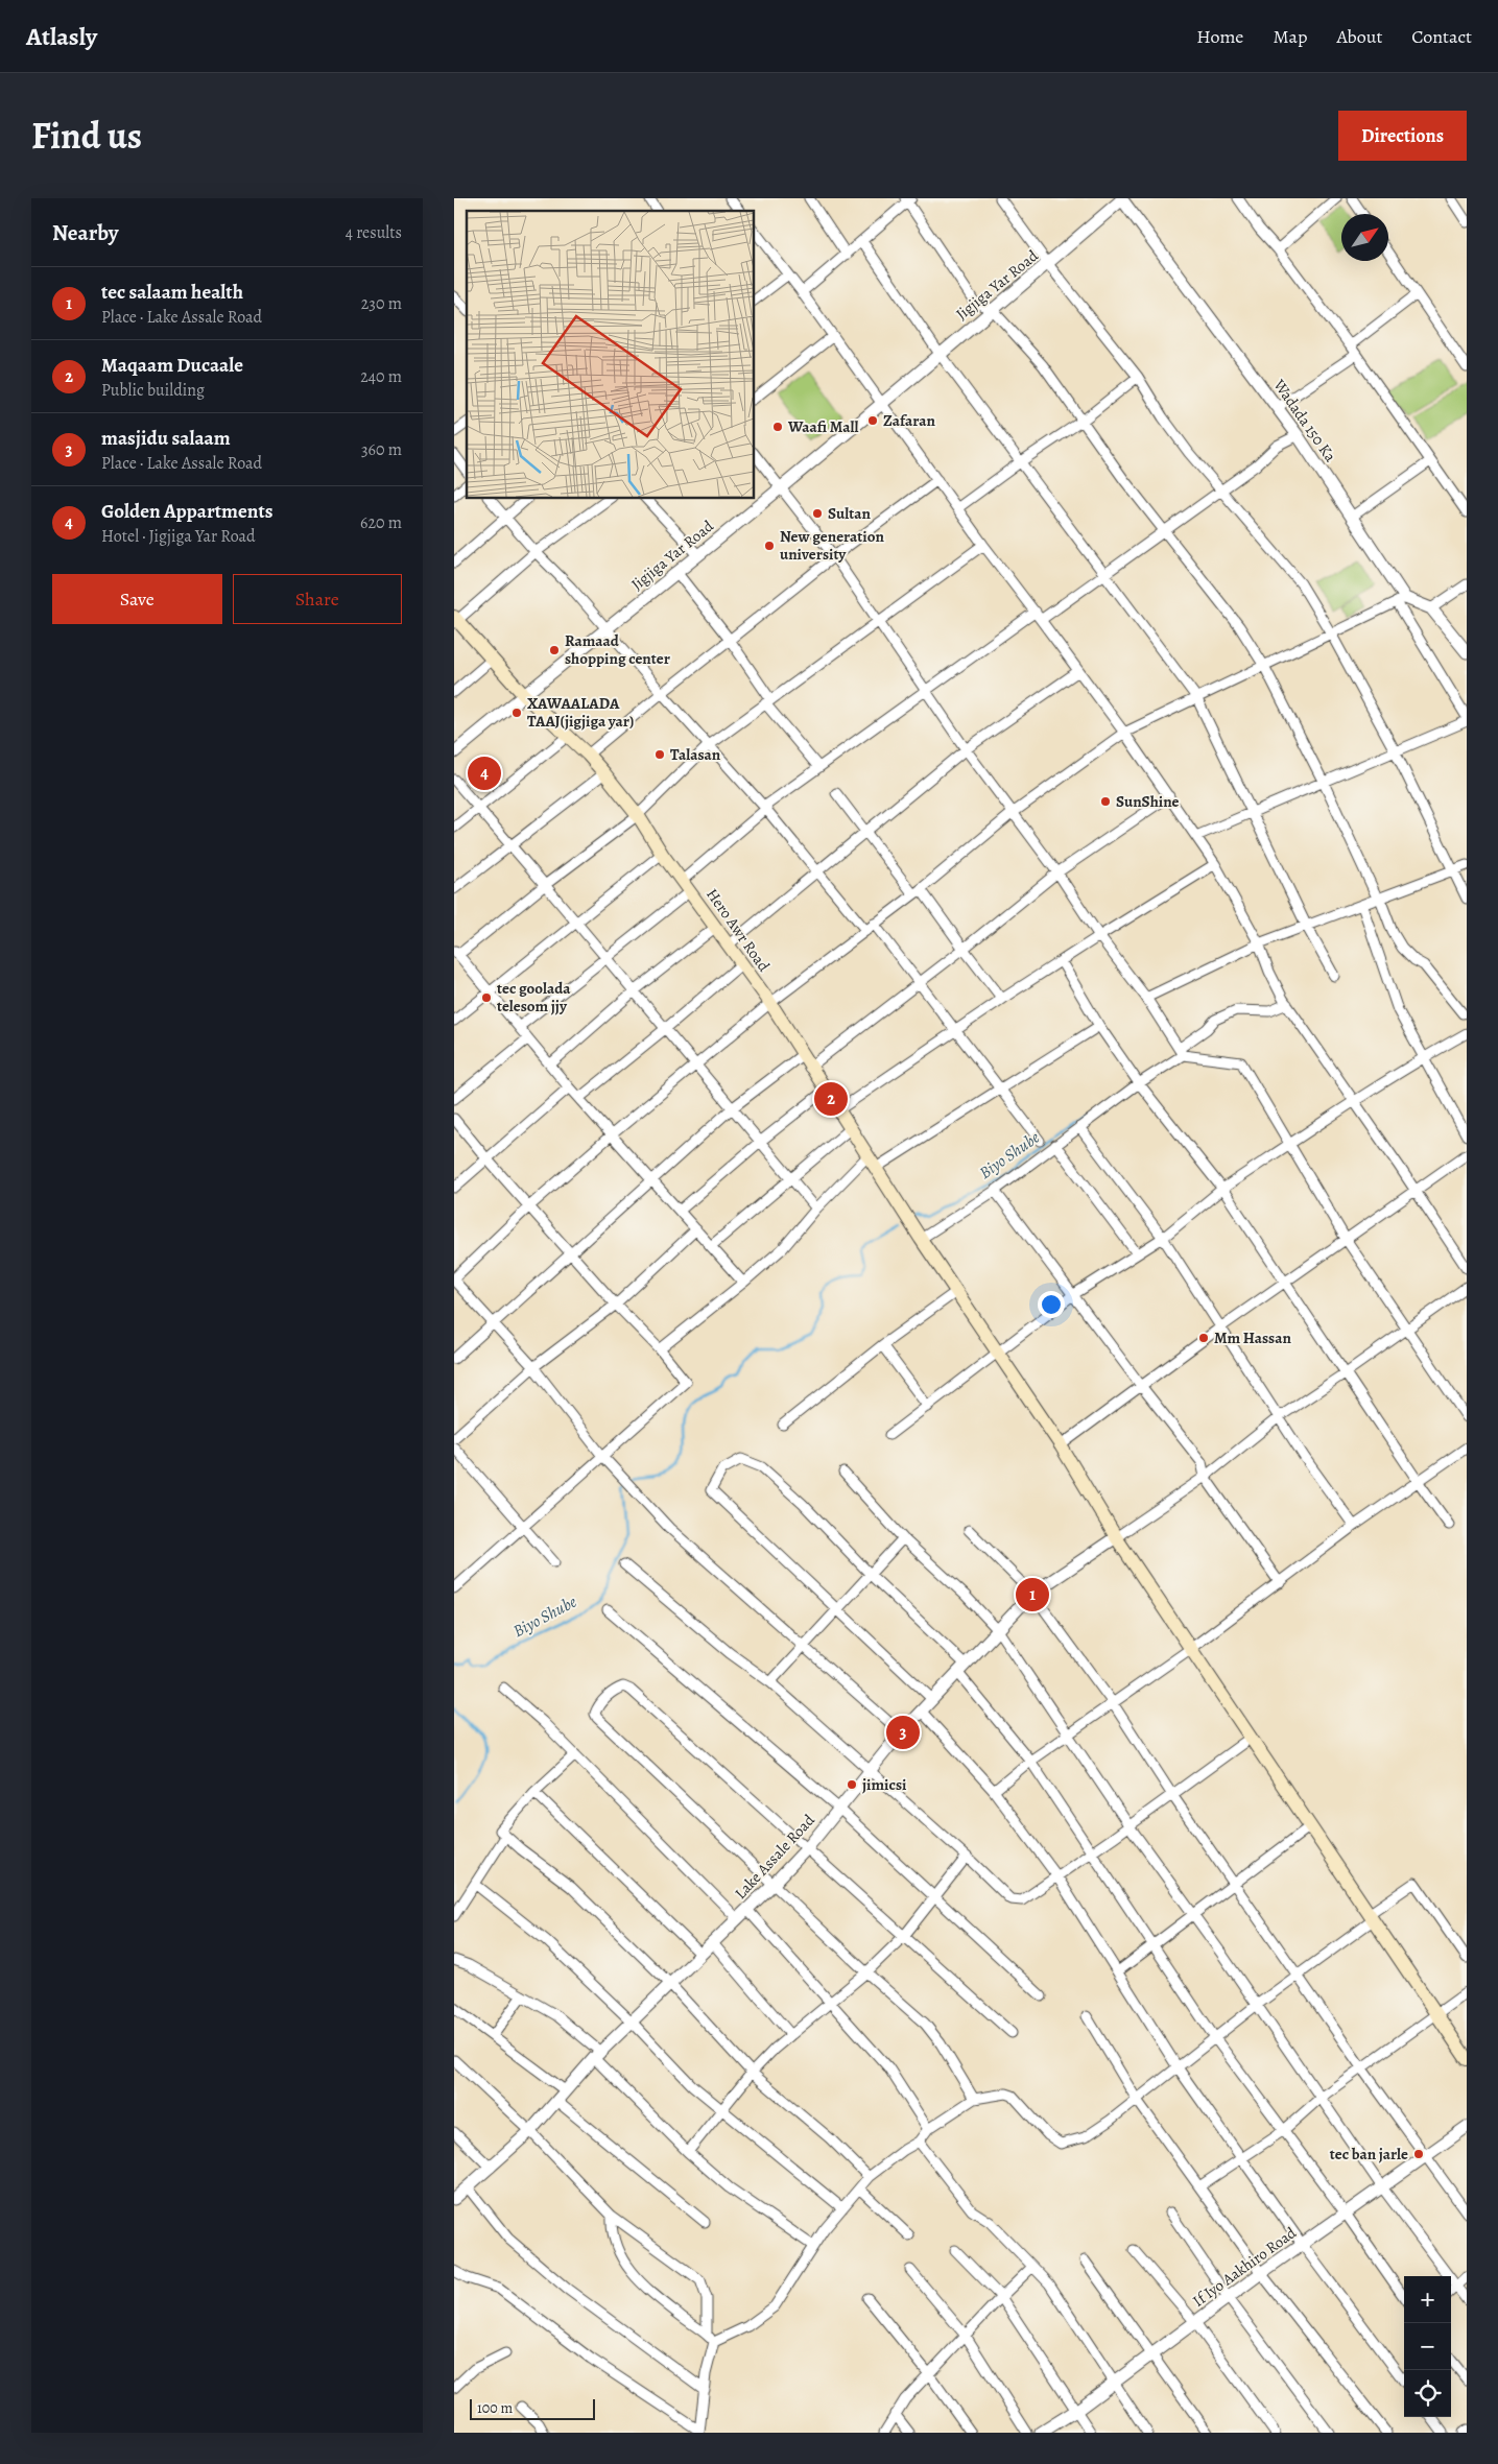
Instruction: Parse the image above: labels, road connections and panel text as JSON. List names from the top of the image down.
{
  "streets": {
    "main road": ["Hero Awr Road"],
    "street": [
      "Jigjiga Yar Road",
      "Wadada 150 Ka",
      "Lake Assale Road",
      "If Iyo Aakhiro Road"
    ]
  },
  "crossings": [
    ["Jigjiga Yar Road", "Wadada 150 Ka"],
    ["Jigjiga Yar Road", "Hero Awr Road"],
    ["Hero Awr Road", "Lake Assale Road"]
  ],
  "water": ["Biyo Shube"],
  "places": [
    "Zafaran",
    "Waafi Mall",
    "Sultan",
    "New generation university",
    "Ramaad shopping center",
    "XAWAALADA TAAJ(jigjiga yar)",
    "Talasan",
    "SunShine",
    "tec goolada telesom jjy",
    "Mm Hassan",
    "jimicsi",
    "tec ban jarle"
  ],
  "scale_bar": "100 m",
  "north": "top right",
  "page": {
    "header": "Atlasly",
    "nav": [
      "Home",
      "Map",
      "About",
      "Contact"
    ],
    "title": "Find us",
    "buttons": [
      "Directions",
      ["Save", "Share"]
    ],
    "heading": ["Nearby", "4 results"],
    "list": [
      {
        "mark": "1",
        "name": "tec salaam health",
        "note": "Place · Lake Assale Road",
        "value": "230 m"
      },
      {
        "mark": "2",
        "name": "Maqaam Ducaale",
        "note": "Public building",
        "value": "240 m"
      },
      {
        "mark": "3",
        "name": "masjidu salaam",
        "note": "Place · Lake Assale Road",
        "value": "360 m"
      },
      {
        "mark": "4",
        "name": "Golden Appartments",
        "note": "Hotel · Jigjiga Yar Road",
        "value": "620 m"
      }
    ],
    "pins": [
      "4",
      "2",
      "1",
      "3"
    ],
    "map_buttons": ["+", "−"],
    "scale": "100 m"
  }
}
